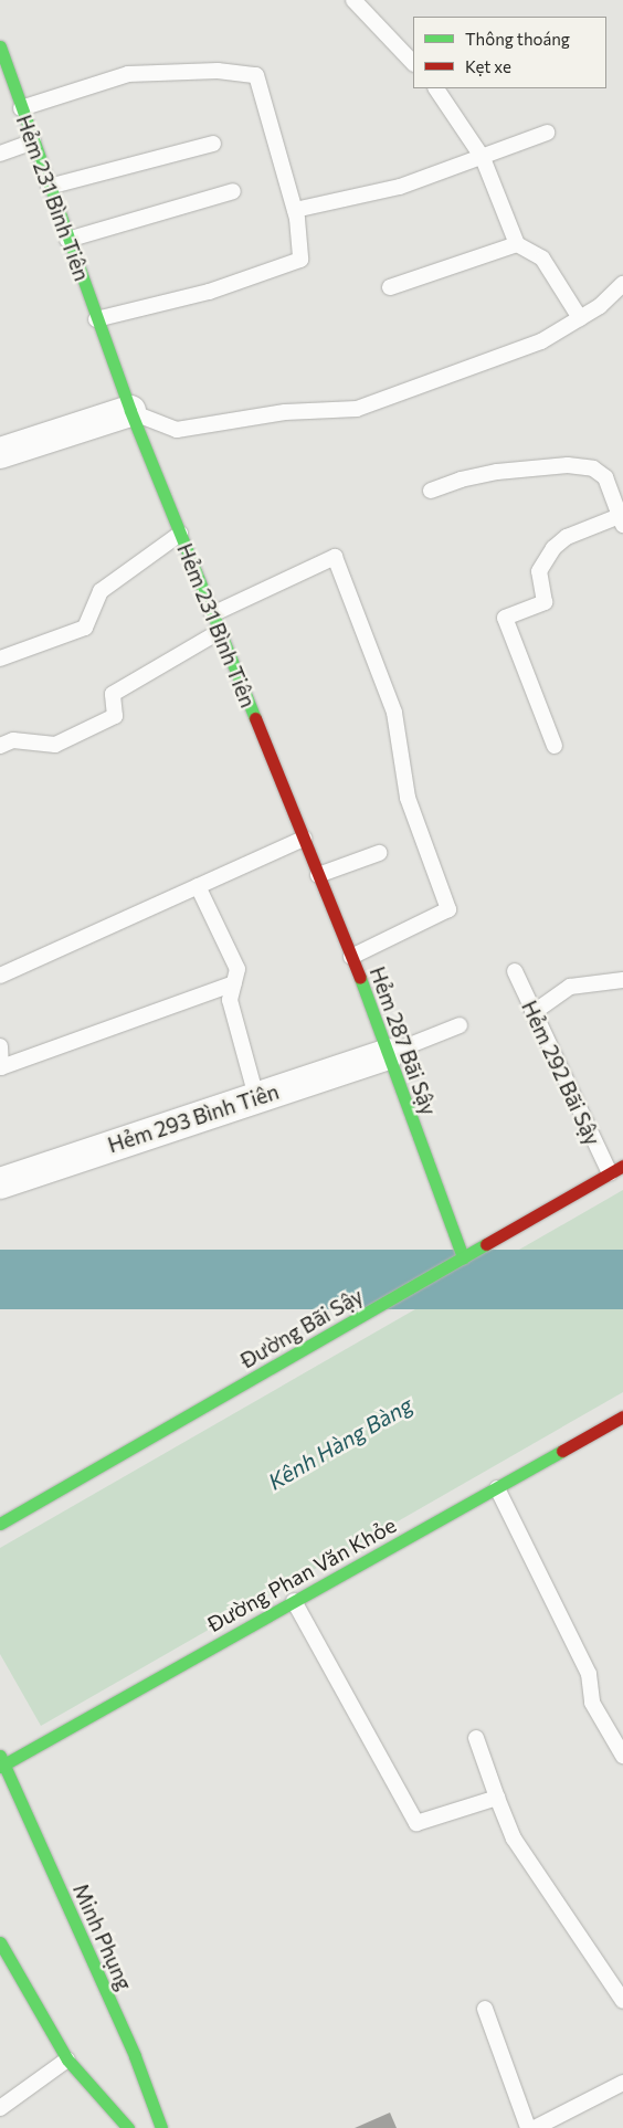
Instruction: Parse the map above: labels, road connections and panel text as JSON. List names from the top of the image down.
{
  "streets": {
    "street": [
      "Hẻm 231 Bình Tiên",
      "Hẻm 287 Bãi Sậy",
      "Hẻm 293 Bình Tiên",
      "Đường Bãi Sậy",
      "Đường Phan Văn Khỏe",
      "Minh Phụng"
    ],
    "lane": ["Hẻm 292 Bãi Sậy"]
  },
  "crossings": [
    ["Hẻm 231 Bình Tiên", "Hẻm 287 Bãi Sậy"],
    ["Hẻm 287 Bãi Sậy", "Hẻm 293 Bình Tiên"],
    ["Hẻm 287 Bãi Sậy", "Đường Bãi Sậy"],
    ["Hẻm 292 Bãi Sậy", "Đường Bãi Sậy"],
    ["Đường Phan Văn Khỏe", "Minh Phụng"]
  ],
  "water": ["Kênh Hàng Bàng"],
  "legend": ["Thông thoáng", "Kẹt xe"]
}
